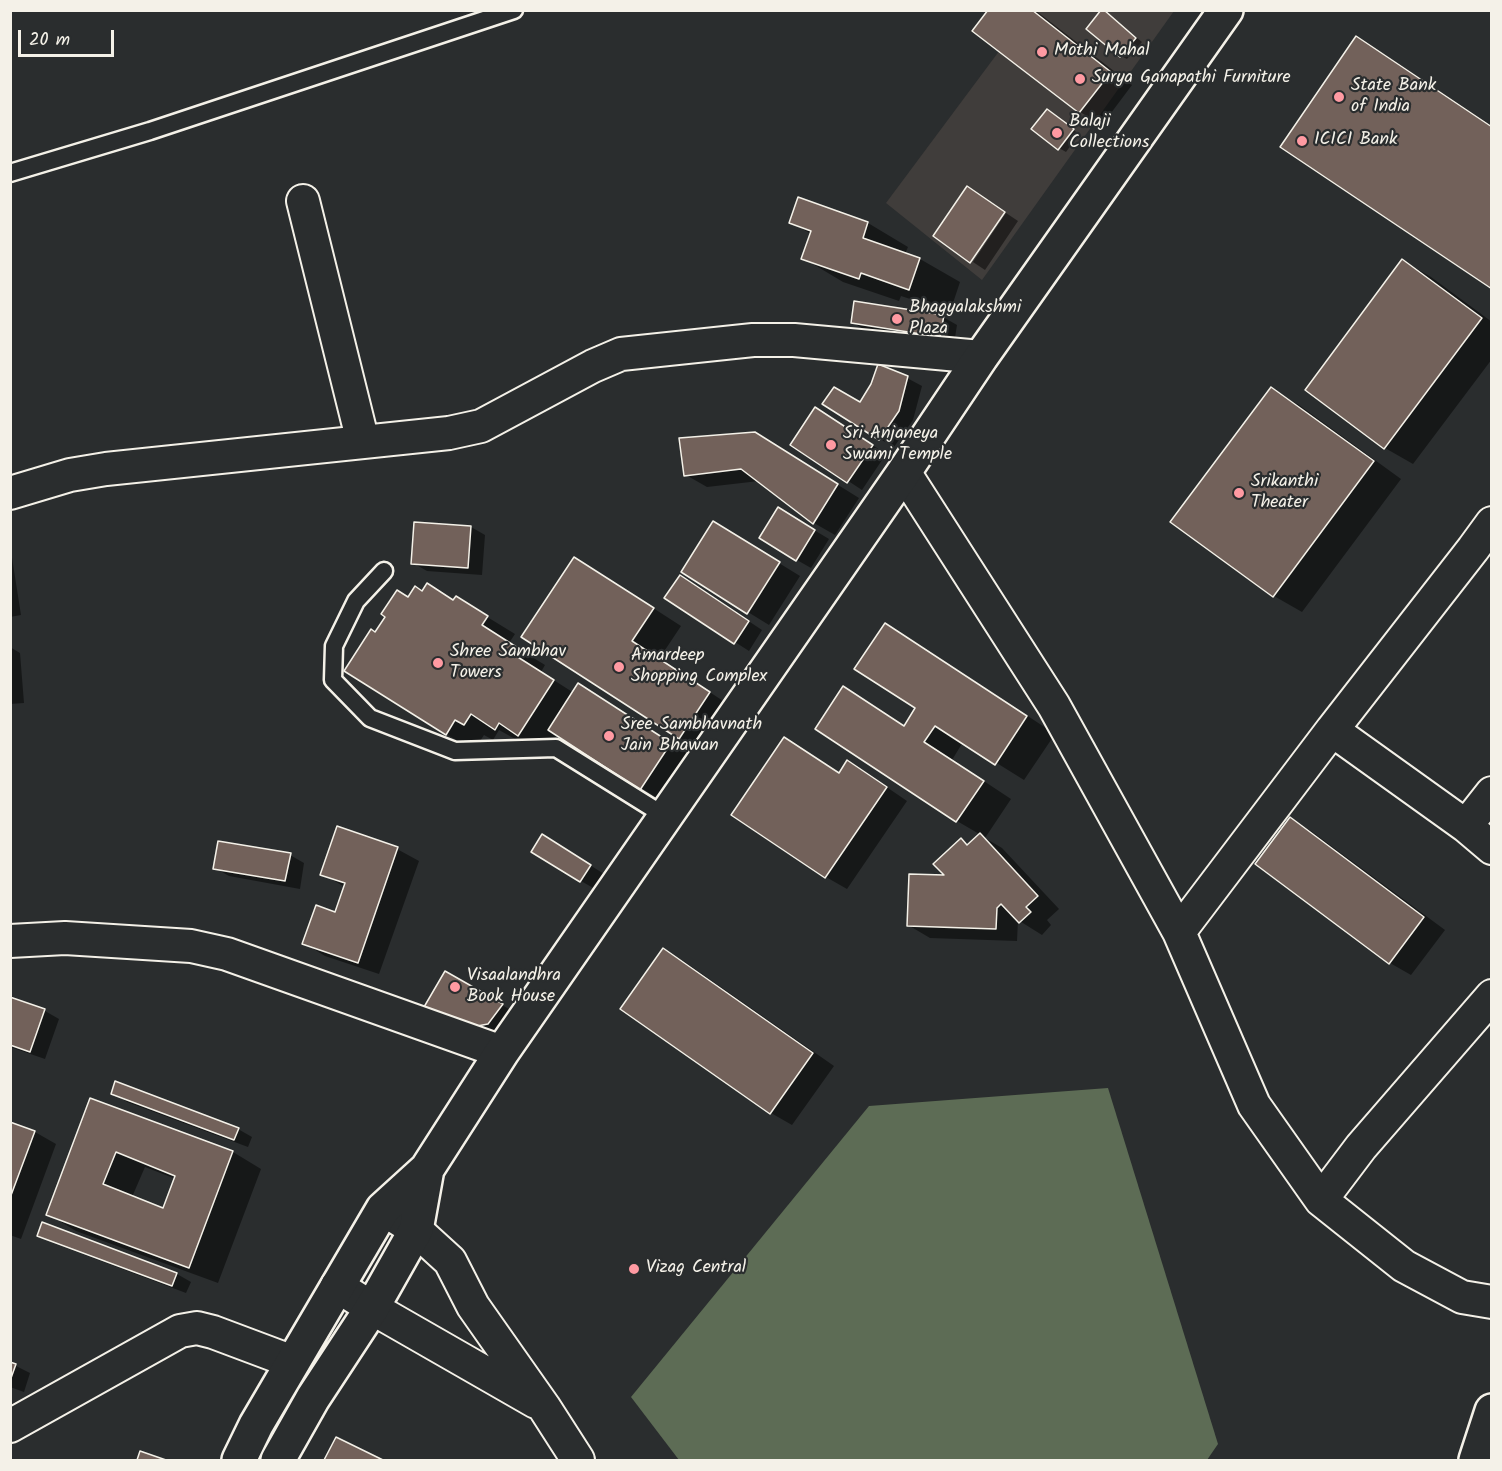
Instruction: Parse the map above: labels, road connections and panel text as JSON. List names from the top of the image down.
{
  "places": [
    "Mothi Mahal",
    "Surya Ganapathi Furniture",
    "State Bank of India",
    "Balaji Collections",
    "ICICI Bank",
    "Bhagyalakshmi Plaza",
    "Sri Anjaneya Swami Temple",
    "Srikanthi Theater",
    "Shree Sambhav Towers",
    "Amardeep Shopping Complex",
    "Sree Sambhavnath Jain Bhawan",
    "Visaalandhra Book House",
    "Vizag Central"
  ],
  "scale_bar": "20 m"
}
